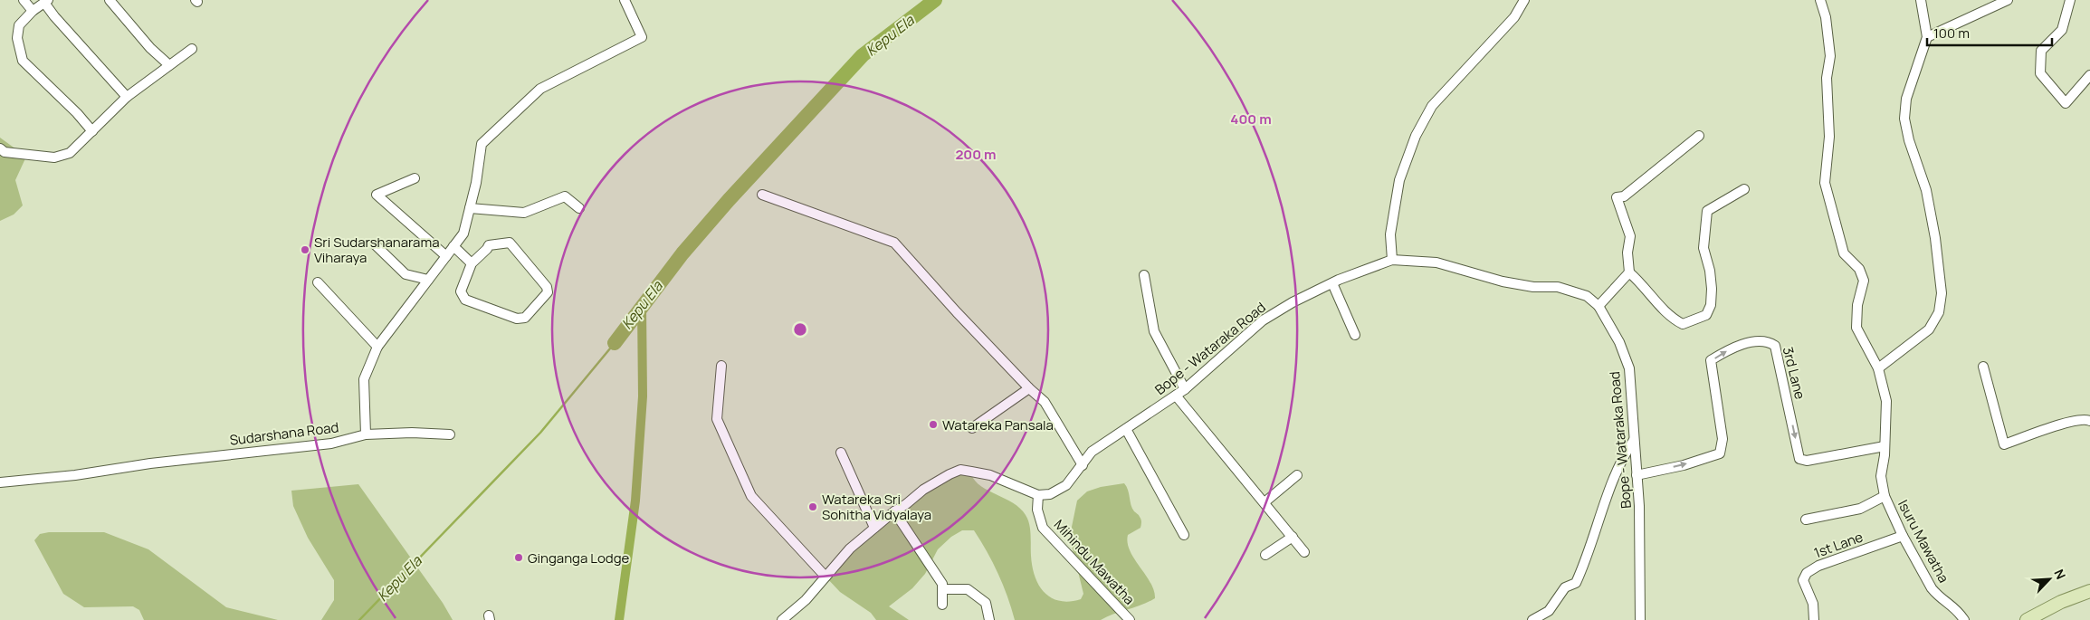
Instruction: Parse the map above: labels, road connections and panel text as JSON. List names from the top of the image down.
{
  "streets": {
    "street": [
      "Bope - Wataraka Road",
      "3rd Lane",
      "Sudarshana Road",
      "Isuru Mawatha",
      "1st Lane",
      "Mihindu Mawatha"
    ]
  },
  "crossings": [
    ["Bope - Wataraka Road", "3rd Lane"],
    ["Bope - Wataraka Road", "Mihindu Mawatha"],
    ["3rd Lane", "Isuru Mawatha"],
    ["Isuru Mawatha", "1st Lane"]
  ],
  "water": ["Kepu Ela"],
  "places": [
    "Sri Sudarshanarama Viharaya",
    "Watareka Pansala",
    "Watareka Sri Sohitha Vidyalaya",
    "Ginganga Lodge"
  ],
  "scale_bar": "100 m",
  "north": "top right",
  "rings": ["400 m", "200 m"]
}
